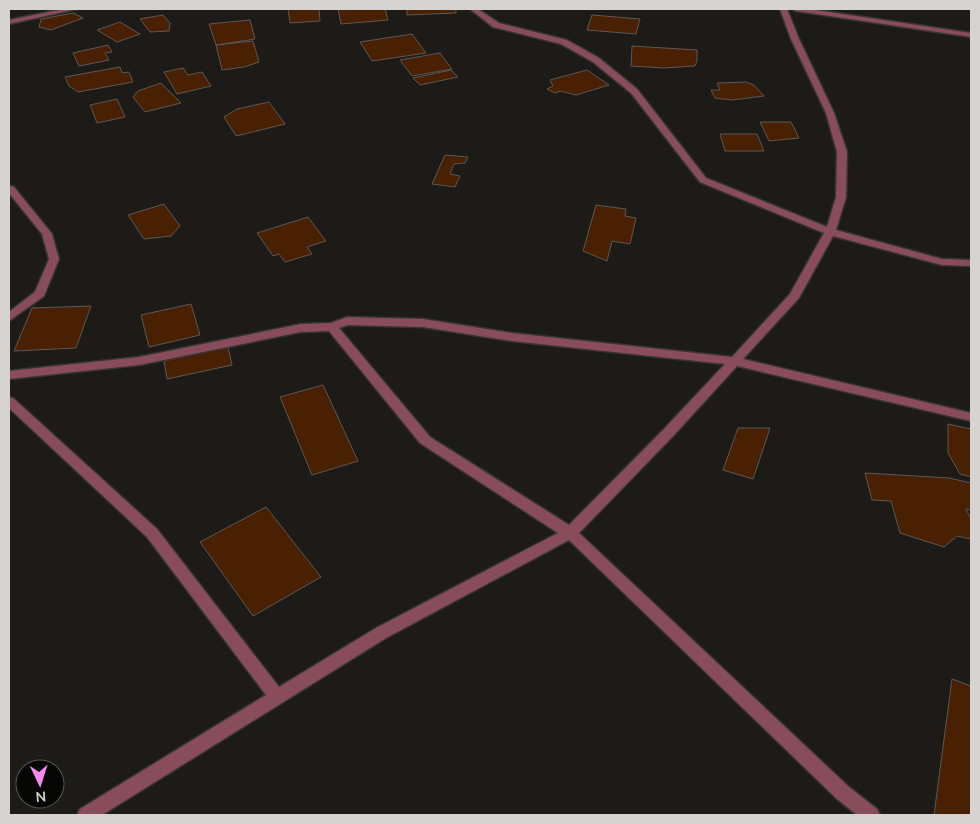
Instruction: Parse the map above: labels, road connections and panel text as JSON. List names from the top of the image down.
{
  "north": "bottom"
}
